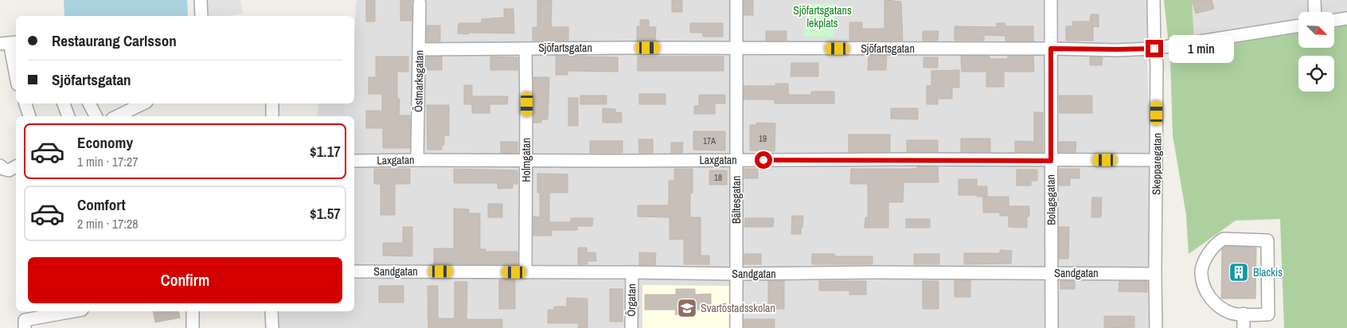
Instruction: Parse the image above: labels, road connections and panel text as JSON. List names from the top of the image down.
{
  "streets": {
    "street": [
      "Sjöfartsgatan",
      "Östmarksgatan",
      "Laxgatan",
      "Holmgatan",
      "Skepparegatan",
      "Bältesgatan",
      "Bolagsgatan",
      "Sandgatan",
      "Örgatan"
    ]
  },
  "crossings": [
    ["Sjöfartsgatan", "Östmarksgatan"],
    ["Sjöfartsgatan", "Holmgatan"],
    ["Sjöfartsgatan", "Skepparegatan"],
    ["Sjöfartsgatan", "Bältesgatan"],
    ["Sjöfartsgatan", "Bolagsgatan"],
    ["Östmarksgatan", "Laxgatan"],
    ["Laxgatan", "Holmgatan"],
    ["Laxgatan", "Skepparegatan"],
    ["Laxgatan", "Bältesgatan"],
    ["Laxgatan", "Bolagsgatan"],
    ["Holmgatan", "Sandgatan"],
    ["Skepparegatan", "Sandgatan"],
    ["Bältesgatan", "Sandgatan"],
    ["Bolagsgatan", "Sandgatan"],
    ["Sandgatan", "Örgatan"]
  ],
  "parks": ["Sjöfartsgatans lekplats"],
  "places": {
    "building": ["Blackis"],
    "school or university": ["Svartöstadsskolan"]
  },
  "house_numbers": ["19", "17A", "18"],
  "north": "bottom right",
  "page": {
    "banner": ["Restaurang Carlsson", "Sjöfartsgatan"],
    "bubble": "1 min",
    "list": [
      {
        "name": "Economy",
        "note": "1 min · 17:27",
        "value": "$1.17"
      },
      {
        "name": "Comfort",
        "note": "2 min · 17:28",
        "value": "$1.57"
      }
    ],
    "buttons": "Confirm"
  }
}
